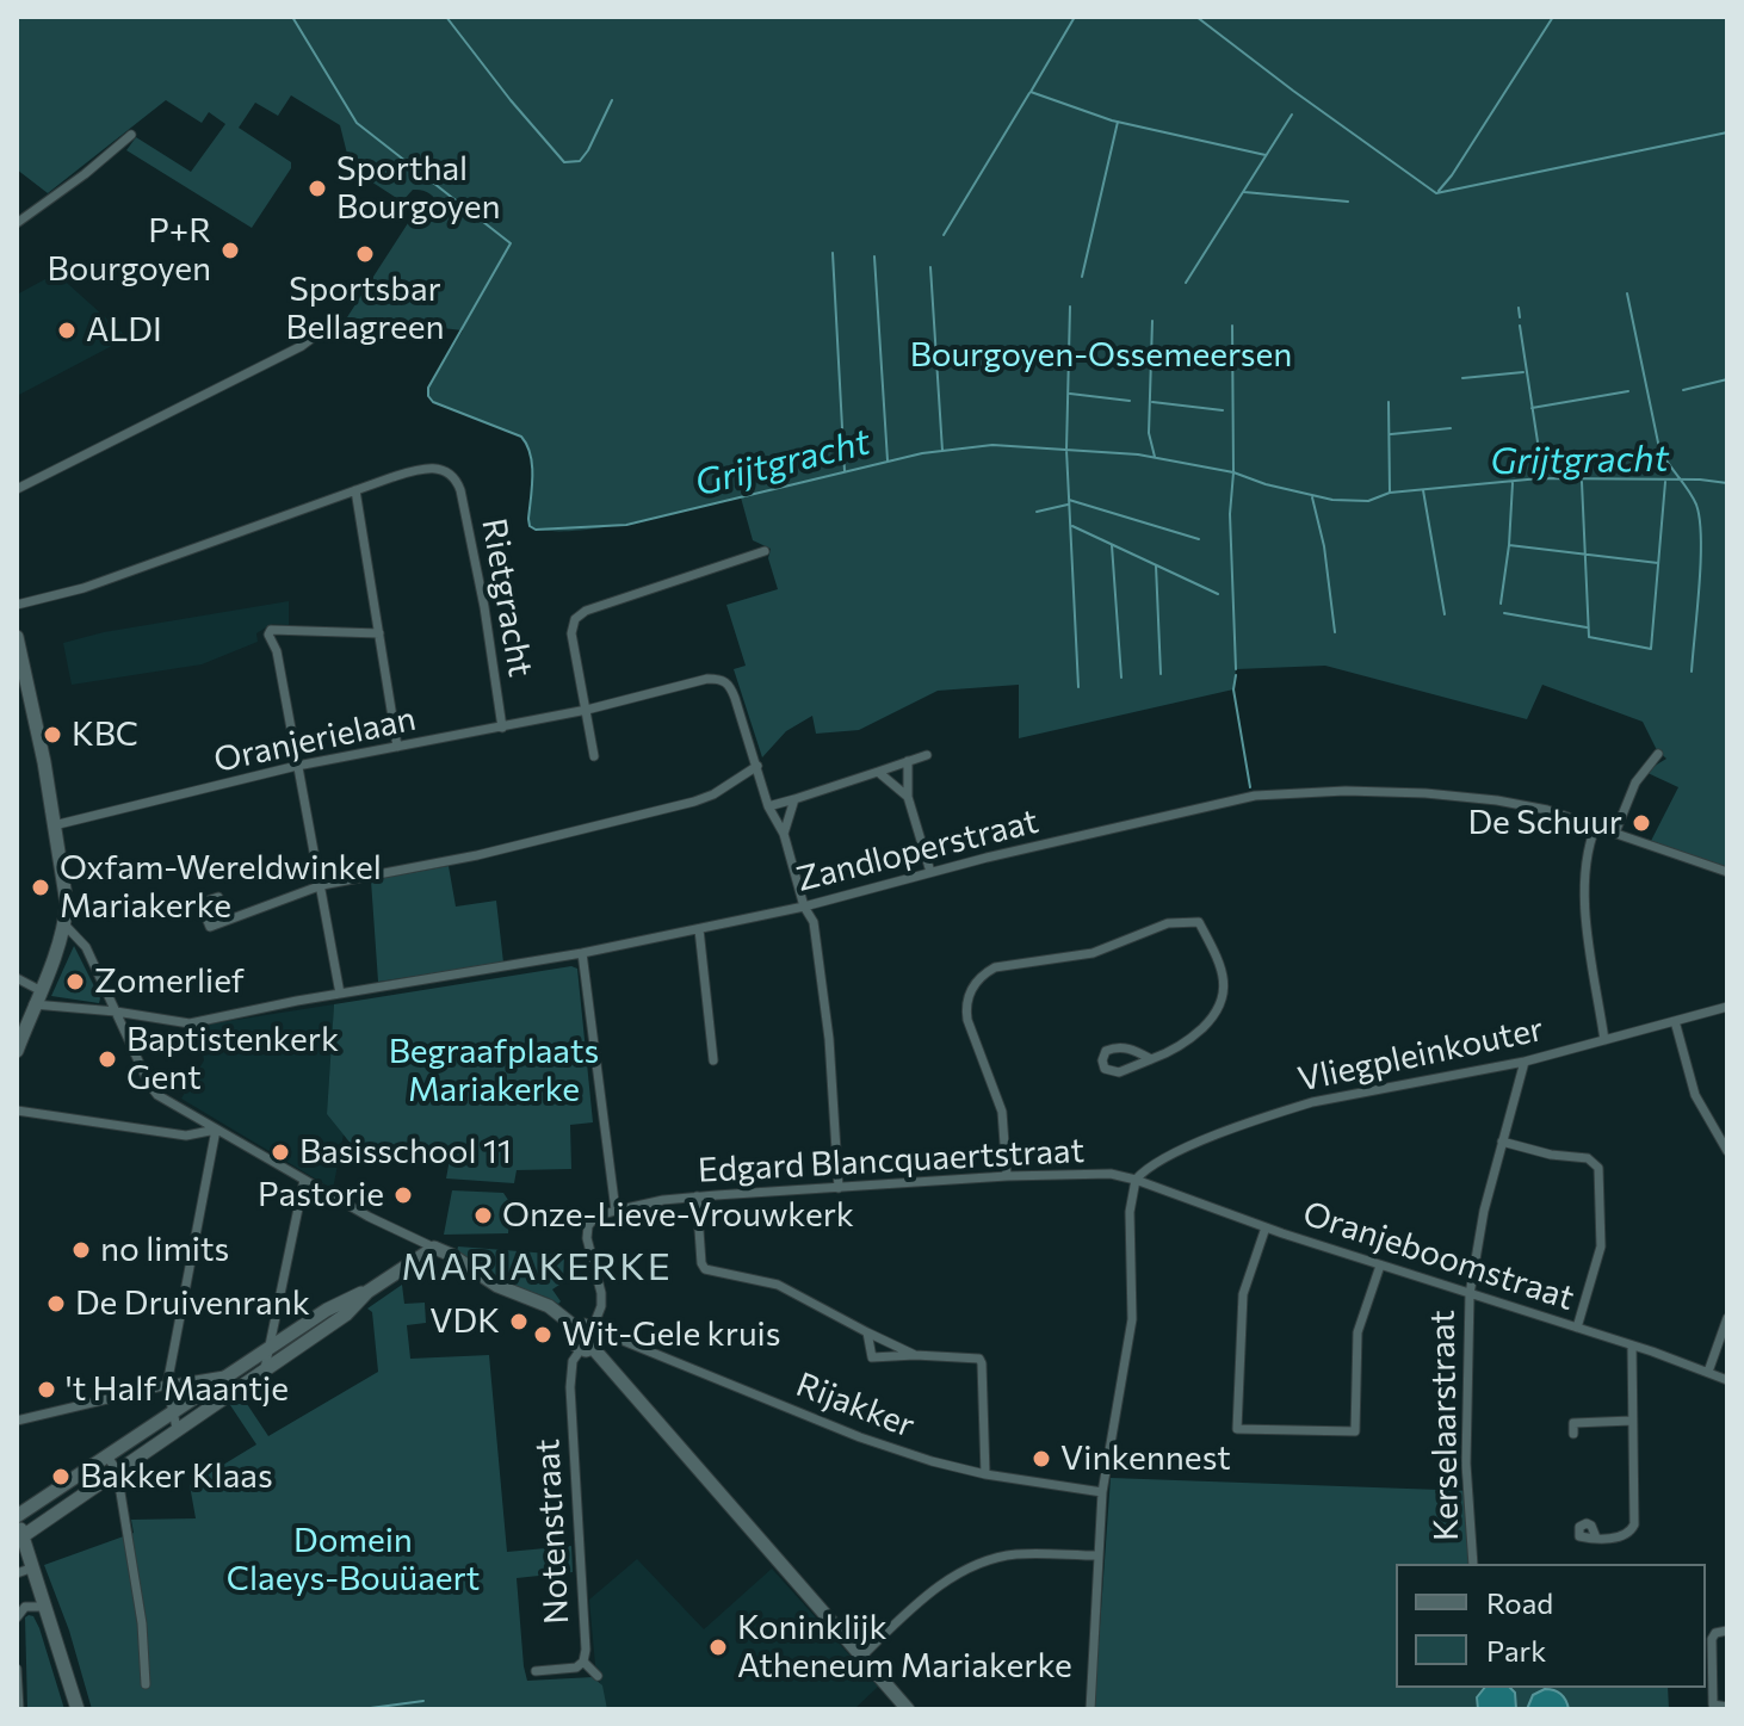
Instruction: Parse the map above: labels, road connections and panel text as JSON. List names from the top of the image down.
{
  "streets": {
    "street": [
      "Rietgracht",
      "Oranjerielaan",
      "Zandloperstraat",
      "Vliegpleinkouter",
      "Edgard Blancquaertstraat",
      "Oranjeboomstraat",
      "Rijakker",
      "Kerselaarstraat",
      "Notenstraat"
    ]
  },
  "crossings": [
    ["Rietgracht", "Oranjerielaan"],
    ["Vliegpleinkouter", "Edgard Blancquaertstraat"],
    ["Vliegpleinkouter", "Oranjeboomstraat"],
    ["Vliegpleinkouter", "Kerselaarstraat"],
    ["Edgard Blancquaertstraat", "Oranjeboomstraat"],
    ["Oranjeboomstraat", "Kerselaarstraat"],
    ["Rijakker", "Notenstraat"]
  ],
  "districts": ["MARIAKERKE"],
  "water": ["Grijtgracht"],
  "parks": ["Bourgoyen-Ossemeersen", "Begraafplaats Mariakerke", "Domein Claeys-Bouüaert"],
  "places": [
    "Sporthal Bourgoyen",
    "P+R Bourgoyen",
    "Sportsbar Bellagreen",
    "ALDI",
    "KBC",
    "De Schuur",
    "Oxfam-Wereldwinkel Mariakerke",
    "Zomerlief",
    "Baptistenkerk Gent",
    "Basisschool 11",
    "Pastorie",
    "Onze-Lieve-Vrouwkerk",
    "no limits",
    "De Druivenrank",
    "VDK",
    "Wit-Gele kruis",
    "'t Half Maantje",
    "Vinkennest",
    "Bakker Klaas",
    "Koninklijk Atheneum Mariakerke"
  ],
  "legend": ["Road", "Park"]
}
